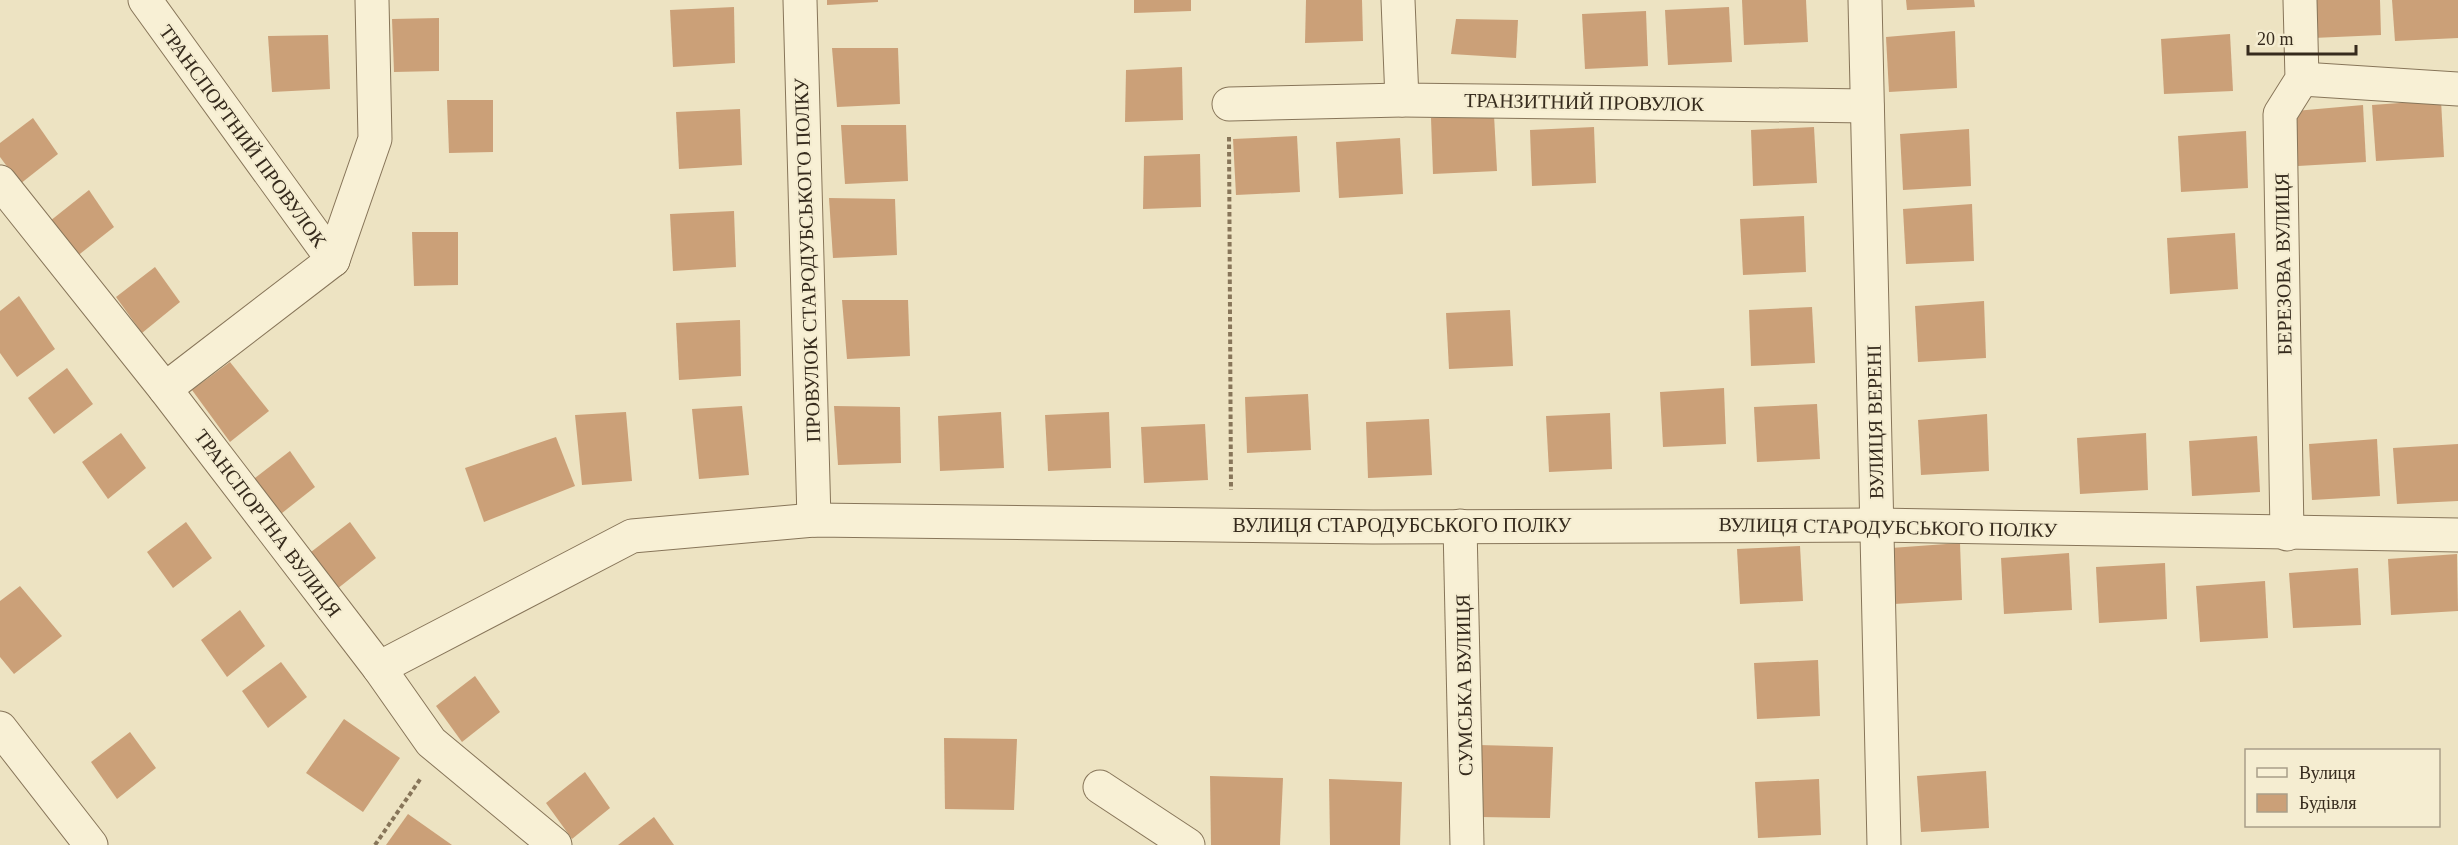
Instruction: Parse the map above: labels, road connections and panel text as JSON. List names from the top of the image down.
{
  "streets": {
    "street": [
      "ТРАНЗИТНИЙ ПРОВУЛОК",
      "ТРАНСПОРТНИЙ ПРОВУЛОК",
      "ПРОВУЛОК СТАРОДУБСЬКОГО ПОЛКУ",
      "БЕРЕЗОВА ВУЛИЦЯ",
      "ВУЛИЦЯ ВЕРЕНІ",
      "ТРАНСПОРТНА ВУЛИЦЯ",
      "ВУЛИЦЯ СТАРОДУБСЬКОГО ПОЛКУ",
      "СУМСЬКА ВУЛИЦЯ"
    ]
  },
  "crossings": [
    ["ТРАНЗИТНИЙ ПРОВУЛОК", "ВУЛИЦЯ ВЕРЕНІ"],
    ["ПРОВУЛОК СТАРОДУБСЬКОГО ПОЛКУ", "ВУЛИЦЯ СТАРОДУБСЬКОГО ПОЛКУ"],
    ["БЕРЕЗОВА ВУЛИЦЯ", "ВУЛИЦЯ СТАРОДУБСЬКОГО ПОЛКУ"],
    ["ВУЛИЦЯ ВЕРЕНІ", "ВУЛИЦЯ СТАРОДУБСЬКОГО ПОЛКУ"],
    ["ТРАНСПОРТНА ВУЛИЦЯ", "ВУЛИЦЯ СТАРОДУБСЬКОГО ПОЛКУ"],
    ["ВУЛИЦЯ СТАРОДУБСЬКОГО ПОЛКУ", "СУМСЬКА ВУЛИЦЯ"]
  ],
  "legend": ["Вулиця", "Будівля"],
  "scale_bar": "20 m"
}
